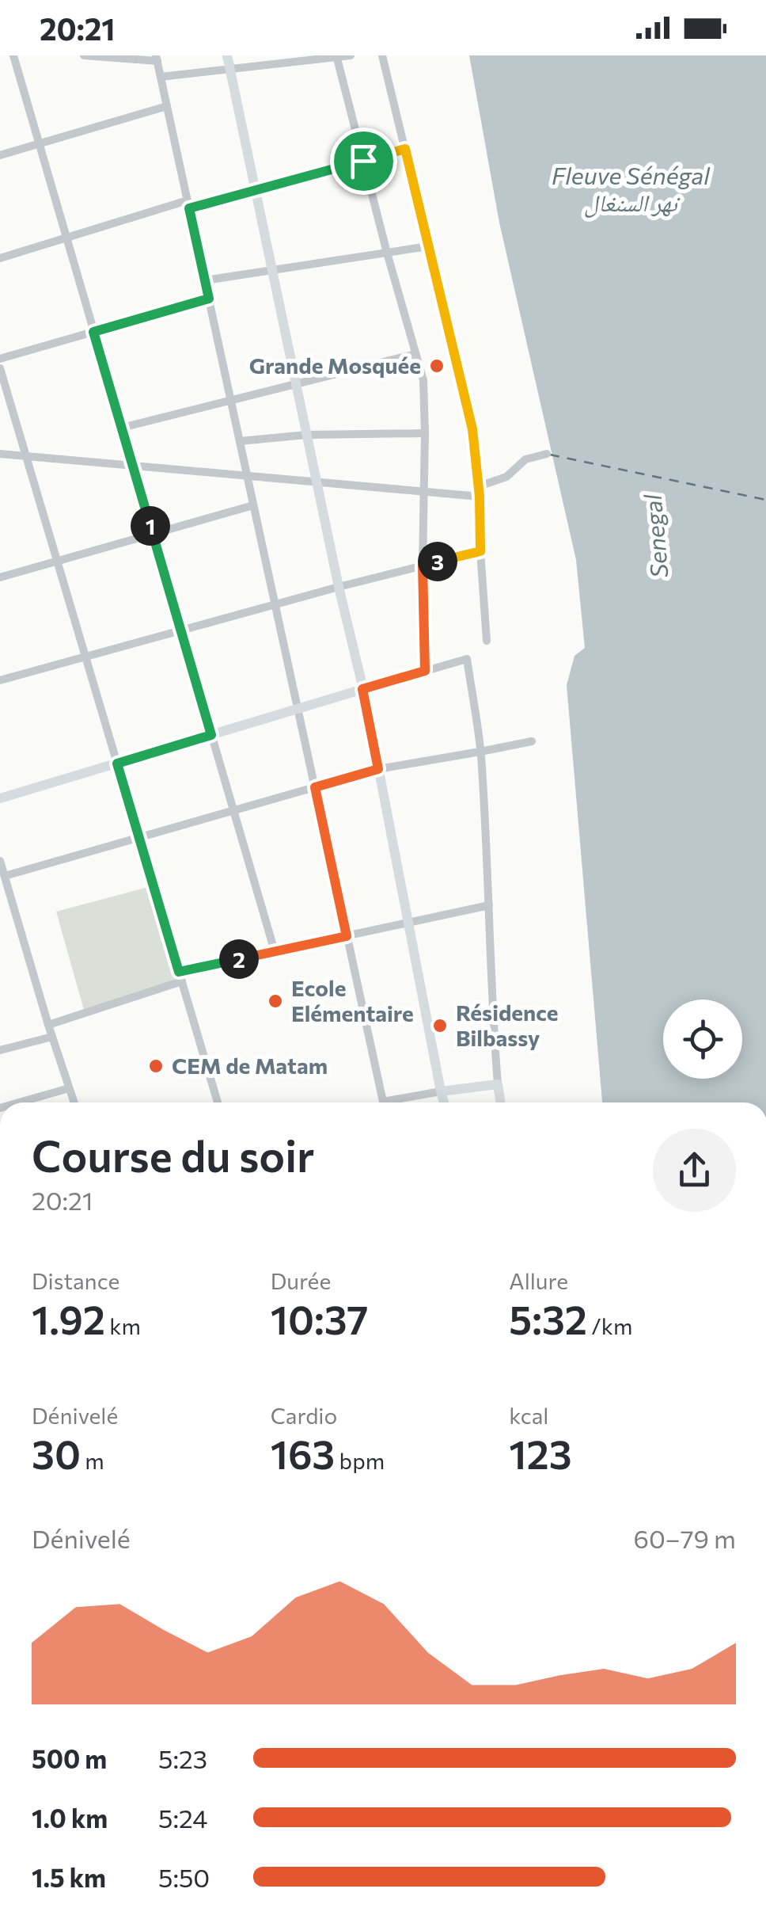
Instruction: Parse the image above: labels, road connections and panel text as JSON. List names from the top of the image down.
{
  "water": ["Fleuve Sénégal نهر السنغال", "Senegal"],
  "places": [
    "Grande Mosquée",
    "Ecole Elémentaire",
    "Résidence Bilbassy",
    "CEM de Matam"
  ],
  "page": {
    "status": "20:21",
    "pins": ["1", "3", "2"],
    "heading": ["Course du soir", "20:21"],
    "stats": [
      ["Distance", "1.92 km"],
      ["Durée", "10:37"],
      ["Allure", "5:32 /km"],
      ["Dénivelé", "30 m"],
      ["Cardio", "163 bpm"],
      ["kcal", "123"]
    ],
    "chart": ["Dénivelé", "60–79 m"],
    "list": [
      {
        "name": "500 m",
        "note": "5:23"
      },
      {
        "name": "1.0 km",
        "note": "5:24"
      },
      {
        "name": "1.5 km",
        "note": "5:50"
      }
    ]
  }
}
